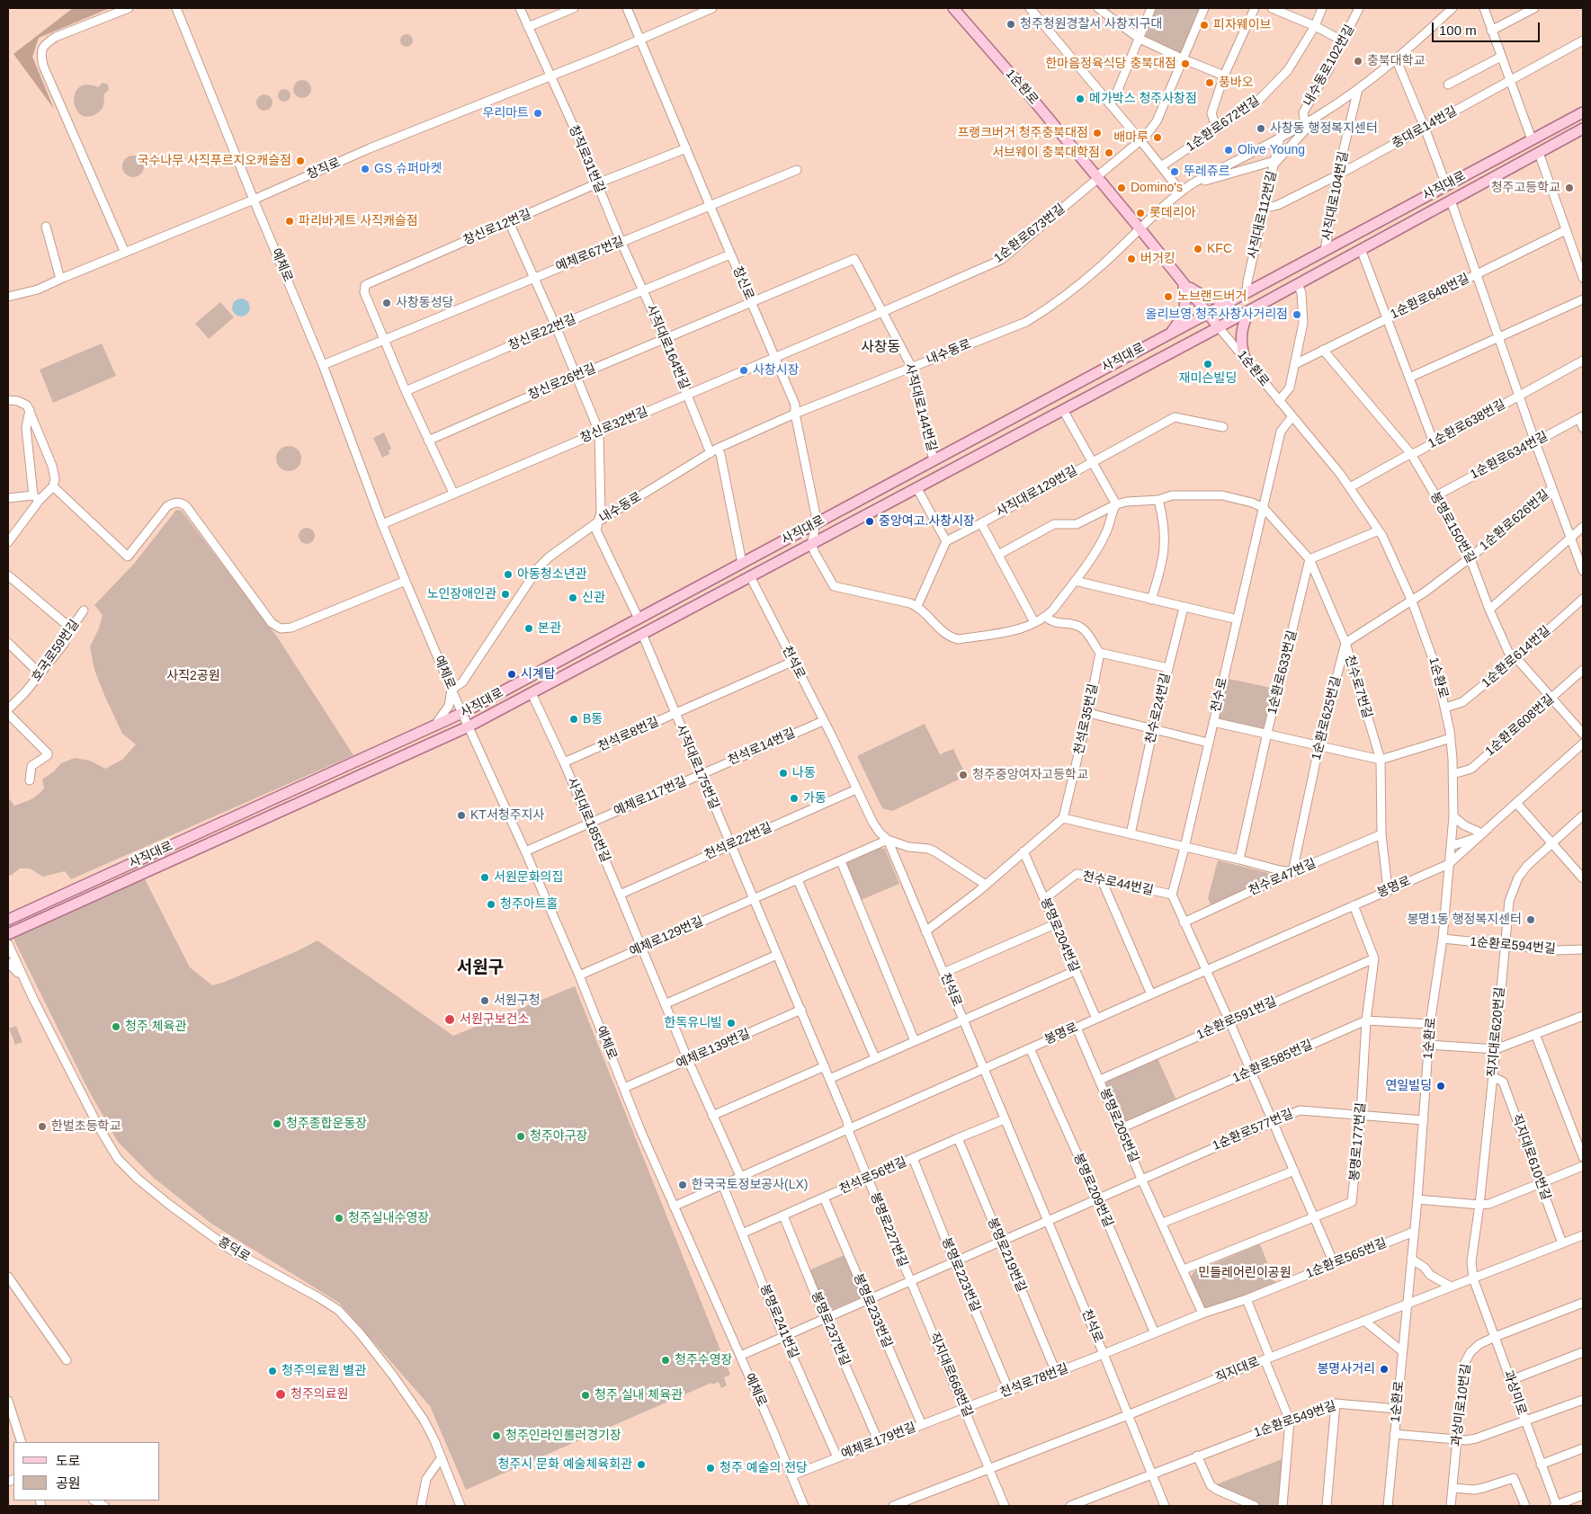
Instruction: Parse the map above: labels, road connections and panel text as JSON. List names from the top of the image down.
{
  "streets": {
    "main road": ["1순환로", "사직대로"],
    "street": [
      "내수동로102번길",
      "1순환로672번길",
      "충대로14번길",
      "창직로31번길",
      "창직로",
      "사직대로104번길",
      "사직대로112번길",
      "창신로12번길",
      "1순환로673번길",
      "예체로67번길",
      "예체로",
      "창신로",
      "1순환로648번길",
      "창신로22번길",
      "사직대로164번길",
      "내수동로",
      "창신로26번길",
      "사직대로144번길",
      "1순환로638번길",
      "창신로32번길",
      "1순환로634번길",
      "사직대로129번길",
      "1순환로626번길",
      "봉명로150번길",
      "호국로59번길",
      "1순환로614번길",
      "천석로",
      "1순환로633번길",
      "천수로7번길",
      "천수로",
      "천수로24번길",
      "1순환로625번길",
      "천석로35번길",
      "1순환로608번길",
      "천석로8번길",
      "천석로14번길",
      "사직대로175번길",
      "예체로117번길",
      "사직대로185번길",
      "천석로22번길",
      "천수로47번길",
      "천수로44번길",
      "봉명로",
      "봉명로204번길",
      "예체로129번길",
      "1순환로594번길",
      "1순환로591번길",
      "직지대로620번길",
      "예체로139번길",
      "1순환로585번길",
      "봉명로205번길",
      "1순환로577번길",
      "봉명로177번길",
      "직지대로610번길",
      "천석로56번길",
      "봉명로209번길",
      "봉명로227번길",
      "흥덕로",
      "봉명로219번길",
      "1순환로565번길",
      "봉명로223번길",
      "봉명로233번길",
      "봉명로241번길",
      "봉명로237번길",
      "직지대로",
      "직지대로668번길",
      "천석로78번길",
      "과상미로",
      "과상미로10번길",
      "1순환로549번길",
      "예체로179번길"
    ]
  },
  "crossings": [
    ["내수동로102번길", "내수동로"],
    ["1순환로", "사직대로"],
    ["1순환로", "1순환로673번길"],
    ["1순환로", "내수동로"],
    ["1순환로", "1순환로638번길"],
    ["1순환로", "1순환로626번길"],
    ["1순환로", "1순환로614번길"],
    ["1순환로", "천수로"],
    ["1순환로", "1순환로608번길"],
    ["1순환로", "봉명로"],
    ["1순환로", "1순환로594번길"],
    ["1순환로", "1순환로585번길"],
    ["1순환로", "1순환로577번길"],
    ["1순환로", "1순환로565번길"],
    ["1순환로", "직지대로"],
    ["1순환로", "1순환로549번길"],
    ["충대로14번길", "사직대로104번길"],
    ["충대로14번길", "사직대로112번길"],
    ["창직로31번길", "창직로"],
    ["창직로31번길", "창신로12번길"],
    ["창직로31번길", "예체로67번길"],
    ["창직로31번길", "사직대로164번길"],
    ["창직로", "예체로"],
    ["창직로", "창신로"],
    ["사직대로", "사직대로104번길"],
    ["사직대로", "사직대로112번길"],
    ["사직대로", "예체로"],
    ["사직대로", "창신로"],
    ["사직대로", "사직대로164번길"],
    ["사직대로", "사직대로144번길"],
    ["사직대로", "사직대로129번길"],
    ["사직대로", "천석로"],
    ["사직대로", "사직대로175번길"],
    ["사직대로", "사직대로185번길"],
    ["사직대로104번길", "내수동로"],
    ["사직대로112번길", "내수동로"],
    ["창신로12번길", "예체로67번길"],
    ["창신로12번길", "창신로"],
    ["1순환로673번길", "창신로"],
    ["1순환로673번길", "사직대로144번길"],
    ["1순환로673번길", "창신로32번길"],
    ["예체로67번길", "예체로"],
    ["예체로67번길", "창신로"],
    ["예체로67번길", "사직대로164번길"],
    ["예체로", "내수동로"],
    ["예체로", "예체로117번길"],
    ["예체로", "봉명로"],
    ["예체로", "예체로129번길"],
    ["예체로", "예체로139번길"],
    ["예체로", "1순환로577번길"],
    ["예체로", "예체로179번길"],
    ["창신로", "창신로22번길"],
    ["창신로", "내수동로"],
    ["창신로", "창신로26번길"],
    ["창신로", "창신로32번길"],
    ["1순환로648번길", "봉명로150번길"],
    ["창신로22번길", "사직대로164번길"],
    ["사직대로164번길", "내수동로"],
    ["사직대로164번길", "창신로26번길"],
    ["사직대로164번길", "창신로32번길"],
    ["내수동로", "사직대로144번길"],
    ["창신로26번길", "사직대로144번길"],
    ["1순환로638번길", "봉명로150번길"],
    ["1순환로634번길", "봉명로150번길"],
    ["1순환로626번길", "봉명로150번길"],
    ["봉명로150번길", "1순환로614번길"],
    ["봉명로150번길", "1순환로608번길"],
    ["천석로", "천석로8번길"],
    ["천석로", "천석로14번길"],
    ["천석로", "천석로22번길"],
    ["천석로", "봉명로"],
    ["천석로", "예체로129번길"],
    ["천석로", "1순환로577번길"],
    ["천석로", "천석로56번길"],
    ["천석로", "직지대로"],
    ["천석로", "천석로78번길"],
    ["천석로", "1순환로549번길"],
    ["1순환로633번길", "천수로7번길"],
    ["천수로7번길", "천수로"],
    ["천수로7번길", "1순환로625번길"],
    ["천수로7번길", "천수로47번길"],
    ["천수로7번길", "봉명로"],
    ["천수로", "천수로44번길"],
    ["천수로24번길", "천석로35번길"],
    ["1순환로625번길", "천수로47번길"],
    ["천석로8번길", "사직대로175번길"],
    ["천석로8번길", "사직대로185번길"],
    ["천석로14번길", "사직대로175번길"],
    ["천석로14번길", "예체로117번길"],
    ["사직대로175번길", "예체로117번길"],
    ["사직대로175번길", "천석로22번길"],
    ["사직대로175번길", "예체로129번길"],
    ["사직대로175번길", "예체로139번길"],
    ["사직대로175번길", "봉명로227번길"],
    ["예체로117번길", "사직대로185번길"],
    ["사직대로185번길", "천석로22번길"],
    ["사직대로185번길", "봉명로"],
    ["사직대로185번길", "예체로129번길"],
    ["사직대로185번길", "예체로139번길"],
    ["천수로44번길", "봉명로204번길"],
    ["봉명로", "봉명로204번길"],
    ["봉명로", "봉명로205번길"],
    ["봉명로", "봉명로177번길"],
    ["봉명로", "봉명로209번길"],
    ["봉명로", "봉명로227번길"],
    ["봉명로", "봉명로241번길"],
    ["1순환로594번길", "직지대로620번길"],
    ["1순환로591번길", "봉명로205번길"],
    ["1순환로591번길", "봉명로177번길"],
    ["직지대로620번길", "직지대로610번길"],
    ["직지대로620번길", "직지대로"],
    ["직지대로620번길", "과상미로"],
    ["예체로139번길", "봉명로227번길"],
    ["1순환로585번길", "봉명로205번길"],
    ["1순환로585번길", "봉명로177번길"],
    ["봉명로205번길", "1순환로577번길"],
    ["봉명로205번길", "봉명로177번길"],
    ["봉명로205번길", "1순환로565번길"],
    ["1순환로577번길", "봉명로177번길"],
    ["1순환로577번길", "봉명로209번길"],
    ["1순환로577번길", "봉명로227번길"],
    ["1순환로577번길", "봉명로219번길"],
    ["1순환로577번길", "봉명로223번길"],
    ["1순환로577번길", "봉명로233번길"],
    ["1순환로577번길", "봉명로241번길"],
    ["1순환로577번길", "봉명로237번길"],
    ["1순환로577번길", "직지대로668번길"],
    ["직지대로610번길", "직지대로"],
    ["천석로56번길", "봉명로227번길"],
    ["천석로56번길", "봉명로219번길"],
    ["천석로56번길", "봉명로223번길"],
    ["천석로56번길", "봉명로233번길"],
    ["천석로56번길", "봉명로241번길"],
    ["천석로56번길", "봉명로237번길"],
    ["봉명로209번길", "1순환로565번길"],
    ["봉명로209번길", "천석로78번길"],
    ["봉명로227번길", "직지대로668번길"],
    ["봉명로219번길", "천석로78번길"],
    ["1순환로565번길", "천석로78번길"],
    ["봉명로223번길", "천석로78번길"],
    ["봉명로233번길", "예체로179번길"],
    ["봉명로241번길", "예체로179번길"],
    ["봉명로237번길", "예체로179번길"],
    ["직지대로", "직지대로668번길"],
    ["직지대로", "과상미로"],
    ["직지대로668번길", "천석로78번길"],
    ["직지대로668번길", "예체로179번길"],
    ["천석로78번길", "예체로179번길"],
    ["과상미로", "과상미로10번길"]
  ],
  "districts": ["사창동", "서원구"],
  "parks": ["사직2공원", "민들레어린이공원"],
  "places": [
    "청주청원경찰서 사창지구대",
    "피자웨이브",
    "충북대학교",
    "한마음정육식당 충북대점",
    "풍바오",
    "메가박스 청주사창점",
    "우리마트",
    "사창동 행정복지센터",
    "프랭크버거 청주충북대점",
    "배마루",
    "Olive Young",
    "서브웨이 충북대학점",
    "국수나무 사직푸르지오캐슬점",
    "GS 슈퍼마켓",
    "뚜레쥬르",
    "Domino's",
    "청주고등학교",
    "롯데리아",
    "파리바게트 사직캐슬점",
    "KFC",
    "버거킹",
    "노브랜드버거",
    "사창동성당",
    "올리브영 청주사창사거리점",
    "재미슨빌딩",
    "사창시장",
    "중앙여고.사창시장",
    "아동청소년관",
    "노인장애인관",
    "신관",
    "본관",
    "시계탑",
    "B동",
    "나동",
    "청주중앙여자고등학교",
    "가동",
    "KT서청주지사",
    "서원문화의집",
    "청주아트홀",
    "봉명1동 행정복지센터",
    "서원구청",
    "서원구보건소",
    "한독유니빌",
    "청주 체육관",
    "연일빌딩",
    "청주종합운동장",
    "한벌초등학교",
    "청주야구장",
    "한국국토정보공사(LX)",
    "청주실내수영장",
    "청주수영장",
    "봉명사거리",
    "청주의료원 별관",
    "청주의료원",
    "청주 실내 체육관",
    "청주인라인롤러경기장",
    "청주시 문화 예술체육회관",
    "청주 예술의 전당"
  ],
  "legend": ["도로", "공원"],
  "scale_bar": "100 m"
}
